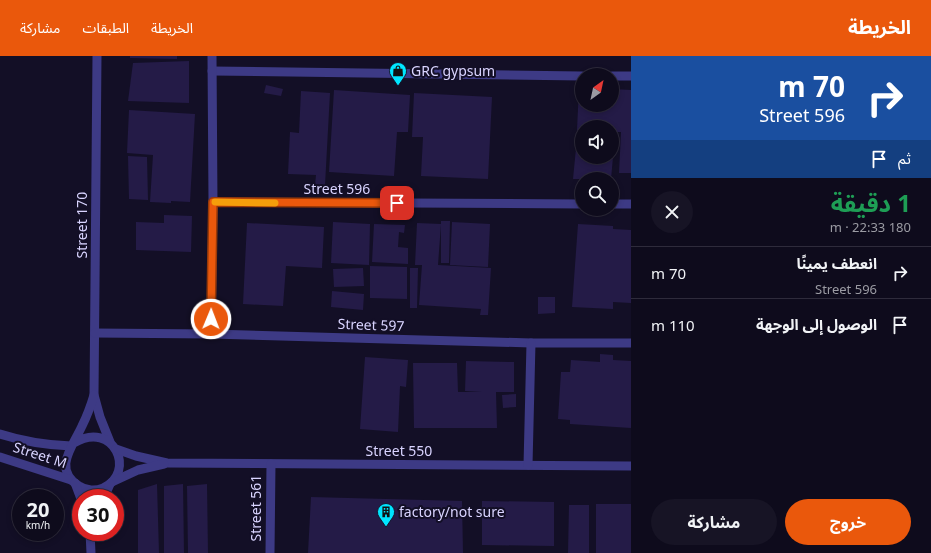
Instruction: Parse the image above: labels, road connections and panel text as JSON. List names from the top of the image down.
{
  "streets": {
    "street": [
      "Street 596",
      "Street 170",
      "Street 597",
      "Street 550",
      "Street M",
      "Street 561"
    ]
  },
  "crossings": [
    ["Street 170", "Street 597"],
    ["Street 170", "Street 550"],
    ["Street 170", "Street M"],
    ["Street 550", "Street M"],
    ["Street 550", "Street 561"]
  ],
  "places": {
    "shop": ["GRC gypsum"],
    "building": ["factory/not sure"]
  },
  "north": "top right",
  "page": {
    "header": "الخريطة",
    "nav": ["الخريطة", "الطبقات", "مشاركة"],
    "turn": ["70 m", "Street 596"],
    "then": "ثم",
    "heading": ["1 دقيقة", "180 m · 22:33"],
    "list": [
      {
        "name": "انعطف يمينًا",
        "note": "Street 596",
        "value": "70 m"
      },
      {
        "name": "الوصول إلى الوجهة",
        "value": "110 m"
      }
    ],
    "speed": "20 km/h",
    "limit": "30",
    "buttons": ["خروج", "مشاركة"]
  }
}
